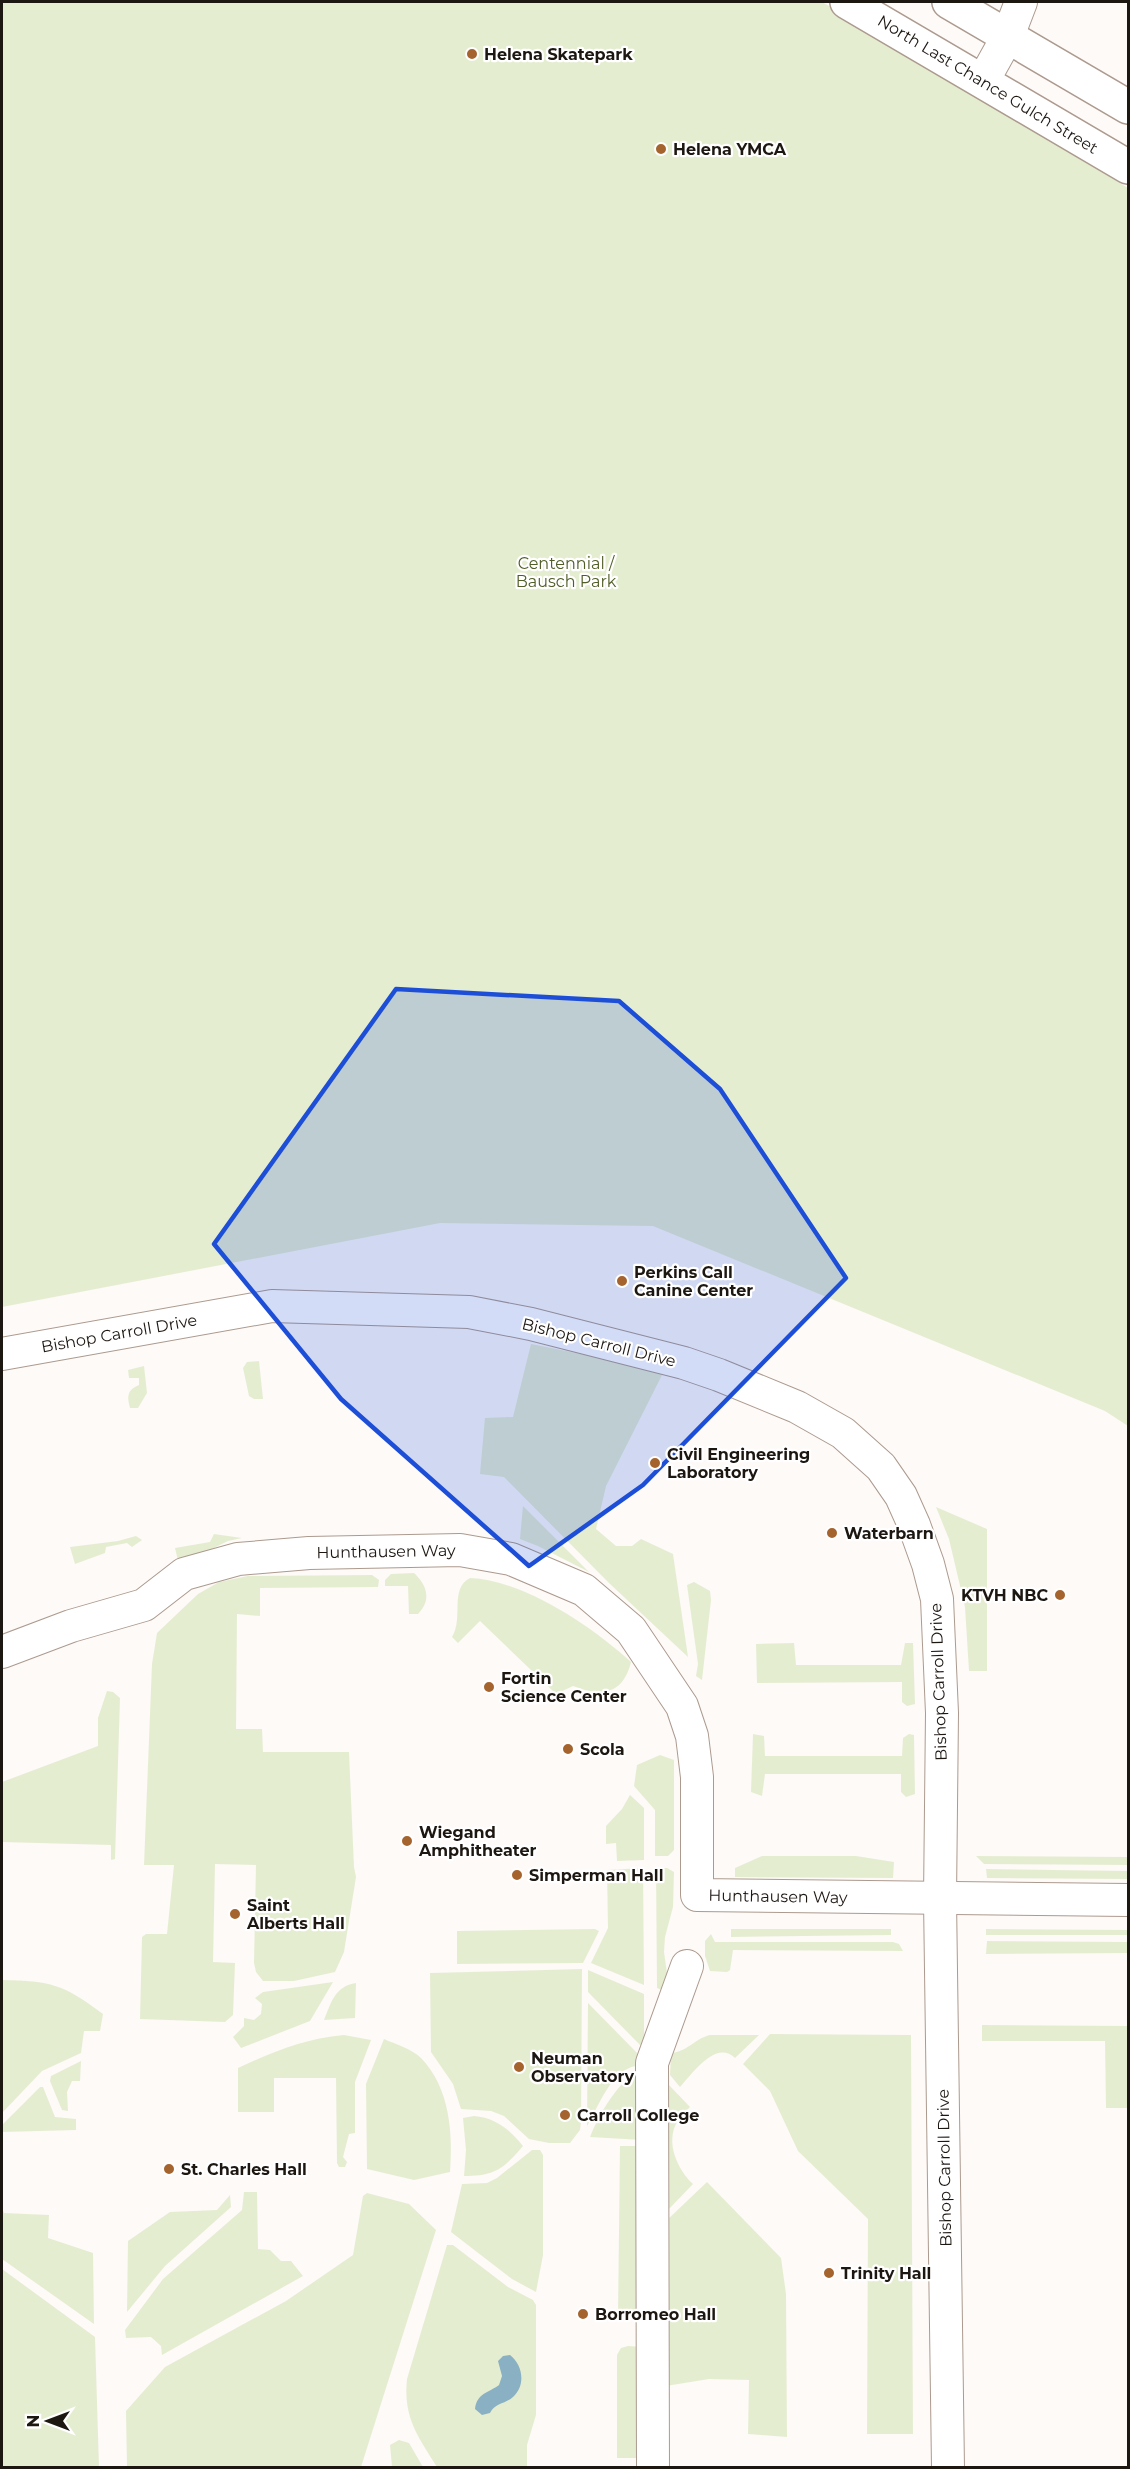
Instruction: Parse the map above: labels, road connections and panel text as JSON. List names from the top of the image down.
{
  "streets": {
    "main road": ["North Last Chance Gulch Street"],
    "street": ["Bishop Carroll Drive", "Hunthausen Way"]
  },
  "crossings": [
    ["Bishop Carroll Drive", "Hunthausen Way"]
  ],
  "parks": ["Centennial / Bausch Park"],
  "places": [
    "Helena Skatepark",
    "Helena YMCA",
    "Perkins Call Canine Center",
    "Civil Engineering Laboratory",
    "Waterbarn",
    "KTVH NBC",
    "Fortin Science Center",
    "Scola",
    "Wiegand Amphitheater",
    "Simperman Hall",
    "Saint Alberts Hall",
    "Neuman Observatory",
    "Carroll College",
    "St. Charles Hall",
    "Trinity Hall",
    "Borromeo Hall"
  ],
  "north": "left"
}
